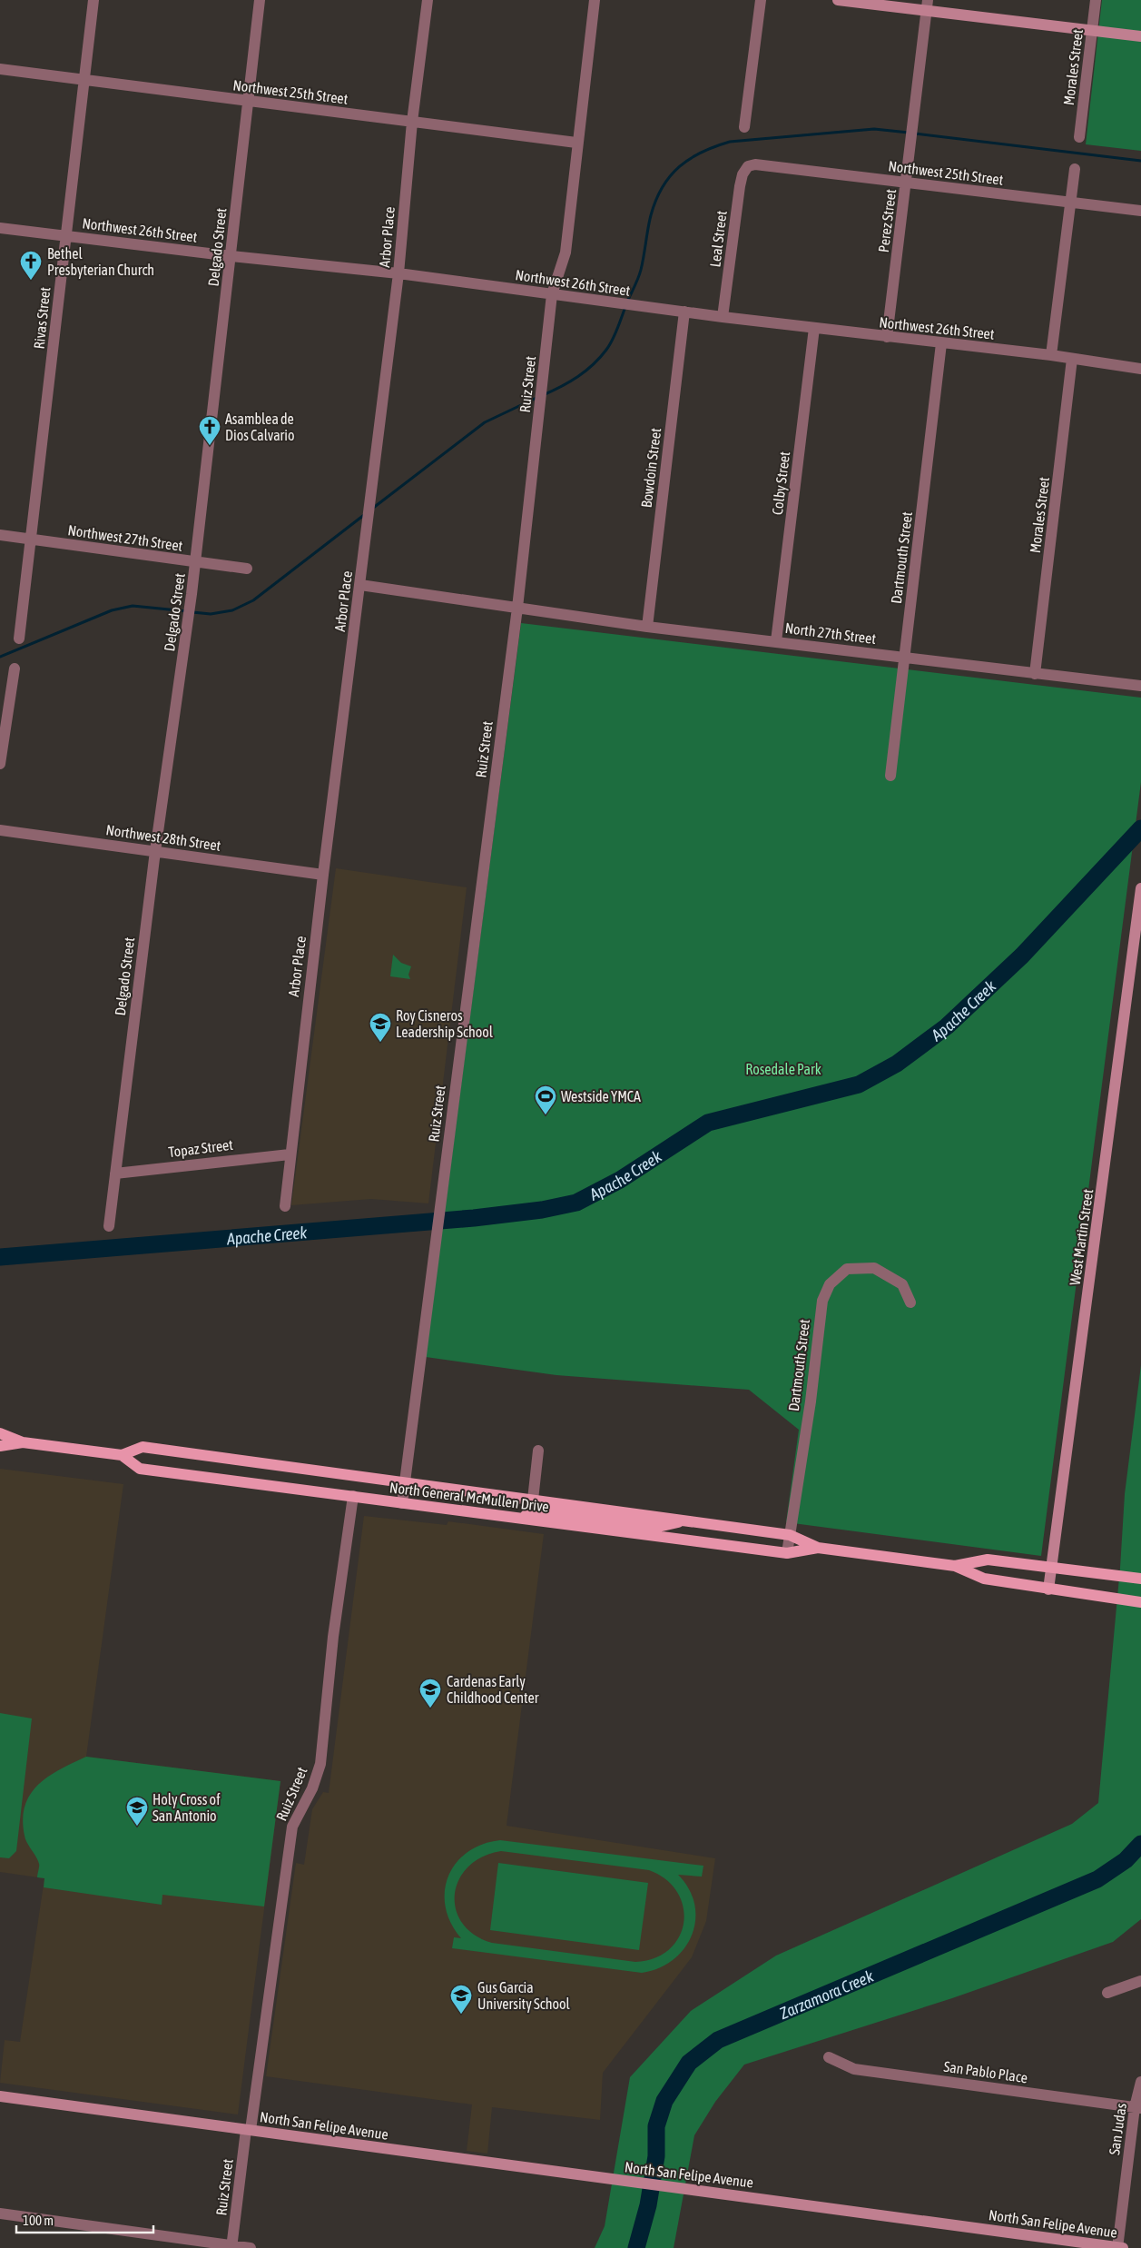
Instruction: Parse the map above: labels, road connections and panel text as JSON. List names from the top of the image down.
{
  "streets": {
    "main road": ["North General McMullen Drive"],
    "street": [
      "Morales Street",
      "Northwest 25th Street",
      "Perez Street",
      "Northwest 26th Street",
      "Arbor Place",
      "Leal Street",
      "Delgado Street",
      "Rivas Street",
      "Ruiz Street",
      "Bowdoin Street",
      "Colby Street",
      "Northwest 27th Street",
      "Dartmouth Street",
      "North 27th Street",
      "Northwest 28th Street",
      "Topaz Street",
      "West Martin Street",
      "San Pablo Place",
      "North San Felipe Avenue",
      "San Judas"
    ]
  },
  "crossings": [
    ["Morales Street", "Northwest 26th Street"],
    ["Morales Street", "North 27th Street"],
    ["Northwest 25th Street", "Perez Street"],
    ["Northwest 25th Street", "Arbor Place"],
    ["Northwest 25th Street", "Leal Street"],
    ["Northwest 25th Street", "Delgado Street"],
    ["Northwest 25th Street", "Rivas Street"],
    ["Northwest 25th Street", "Ruiz Street"],
    ["Perez Street", "Northwest 26th Street"],
    ["Northwest 26th Street", "Arbor Place"],
    ["Northwest 26th Street", "Leal Street"],
    ["Northwest 26th Street", "Delgado Street"],
    ["Northwest 26th Street", "Rivas Street"],
    ["Northwest 26th Street", "Ruiz Street"],
    ["Northwest 26th Street", "Bowdoin Street"],
    ["Northwest 26th Street", "Colby Street"],
    ["Northwest 26th Street", "Dartmouth Street"],
    ["Arbor Place", "Northwest 28th Street"],
    ["Arbor Place", "Topaz Street"],
    ["Delgado Street", "Northwest 27th Street"],
    ["Delgado Street", "Northwest 28th Street"],
    ["Delgado Street", "Topaz Street"],
    ["Rivas Street", "Northwest 27th Street"],
    ["Ruiz Street", "North 27th Street"],
    ["Ruiz Street", "North General McMullen Drive"],
    ["Ruiz Street", "North San Felipe Avenue"],
    ["Bowdoin Street", "North 27th Street"],
    ["Colby Street", "North 27th Street"],
    ["Dartmouth Street", "North 27th Street"],
    ["Dartmouth Street", "North General McMullen Drive"],
    ["West Martin Street", "North General McMullen Drive"],
    ["San Pablo Place", "San Judas"],
    ["North San Felipe Avenue", "San Judas"]
  ],
  "water": ["Apache Creek", "Zarzamora Creek"],
  "parks": ["Rosedale Park"],
  "places": {
    "church": ["Bethel Presbyterian Church", "Asamblea de Dios Calvario"],
    "school or university": [
      "Roy Cisneros Leadership School",
      "Cardenas Early Childhood Center",
      "Holy Cross of San Antonio",
      "Gus Garcia University School"
    ],
    "sports": ["Westside YMCA"]
  },
  "scale_bar": "100 m"
}
